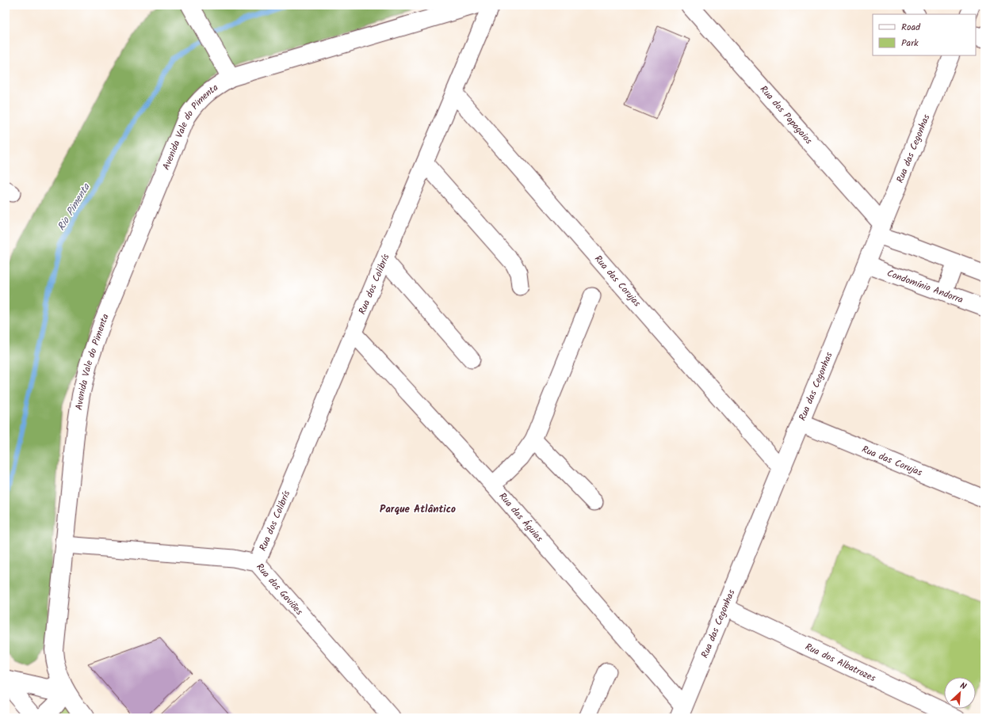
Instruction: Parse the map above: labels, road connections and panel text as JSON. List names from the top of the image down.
{
  "streets": {
    "street": [
      "Rua dos Papagaios",
      "Avenida Vale do Pimenta",
      "Rua das Cegonhas",
      "Rua das Corujas",
      "Rua dos Colibrís",
      "Condomínio Andorra",
      "Rua das Águias",
      "Rua dos Gaviões",
      "Rua dos Albatrozes"
    ]
  },
  "crossings": [
    ["Rua dos Papagaios", "Rua das Cegonhas"],
    ["Avenida Vale do Pimenta", "Rua dos Gaviões"],
    ["Rua das Cegonhas", "Rua das Corujas"],
    ["Rua das Cegonhas", "Condomínio Andorra"],
    ["Rua das Cegonhas", "Rua das Águias"],
    ["Rua das Cegonhas", "Rua dos Albatrozes"],
    ["Rua das Corujas", "Rua dos Colibrís"],
    ["Rua dos Colibrís", "Rua das Águias"],
    ["Rua dos Colibrís", "Rua dos Gaviões"]
  ],
  "districts": ["Parque Atlântico"],
  "water": ["Rio Pimenta"],
  "legend": ["Road", "Park"],
  "north": "top right"
}
